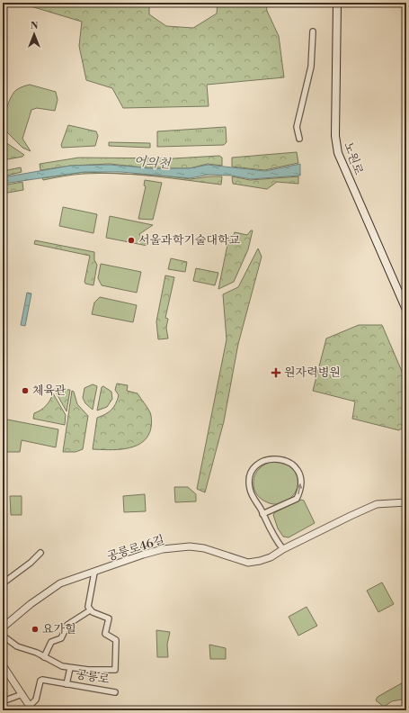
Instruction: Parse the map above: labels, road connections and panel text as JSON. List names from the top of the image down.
{
  "streets": {
    "main road": ["노원로"],
    "street": ["공릉로46길", "공릉로"]
  },
  "water": ["어의천"],
  "places": {
    "other": ["서울과학기술대학교", "체육관", "요가힐"],
    "health": ["원자력병원"]
  },
  "north": "top"
}
